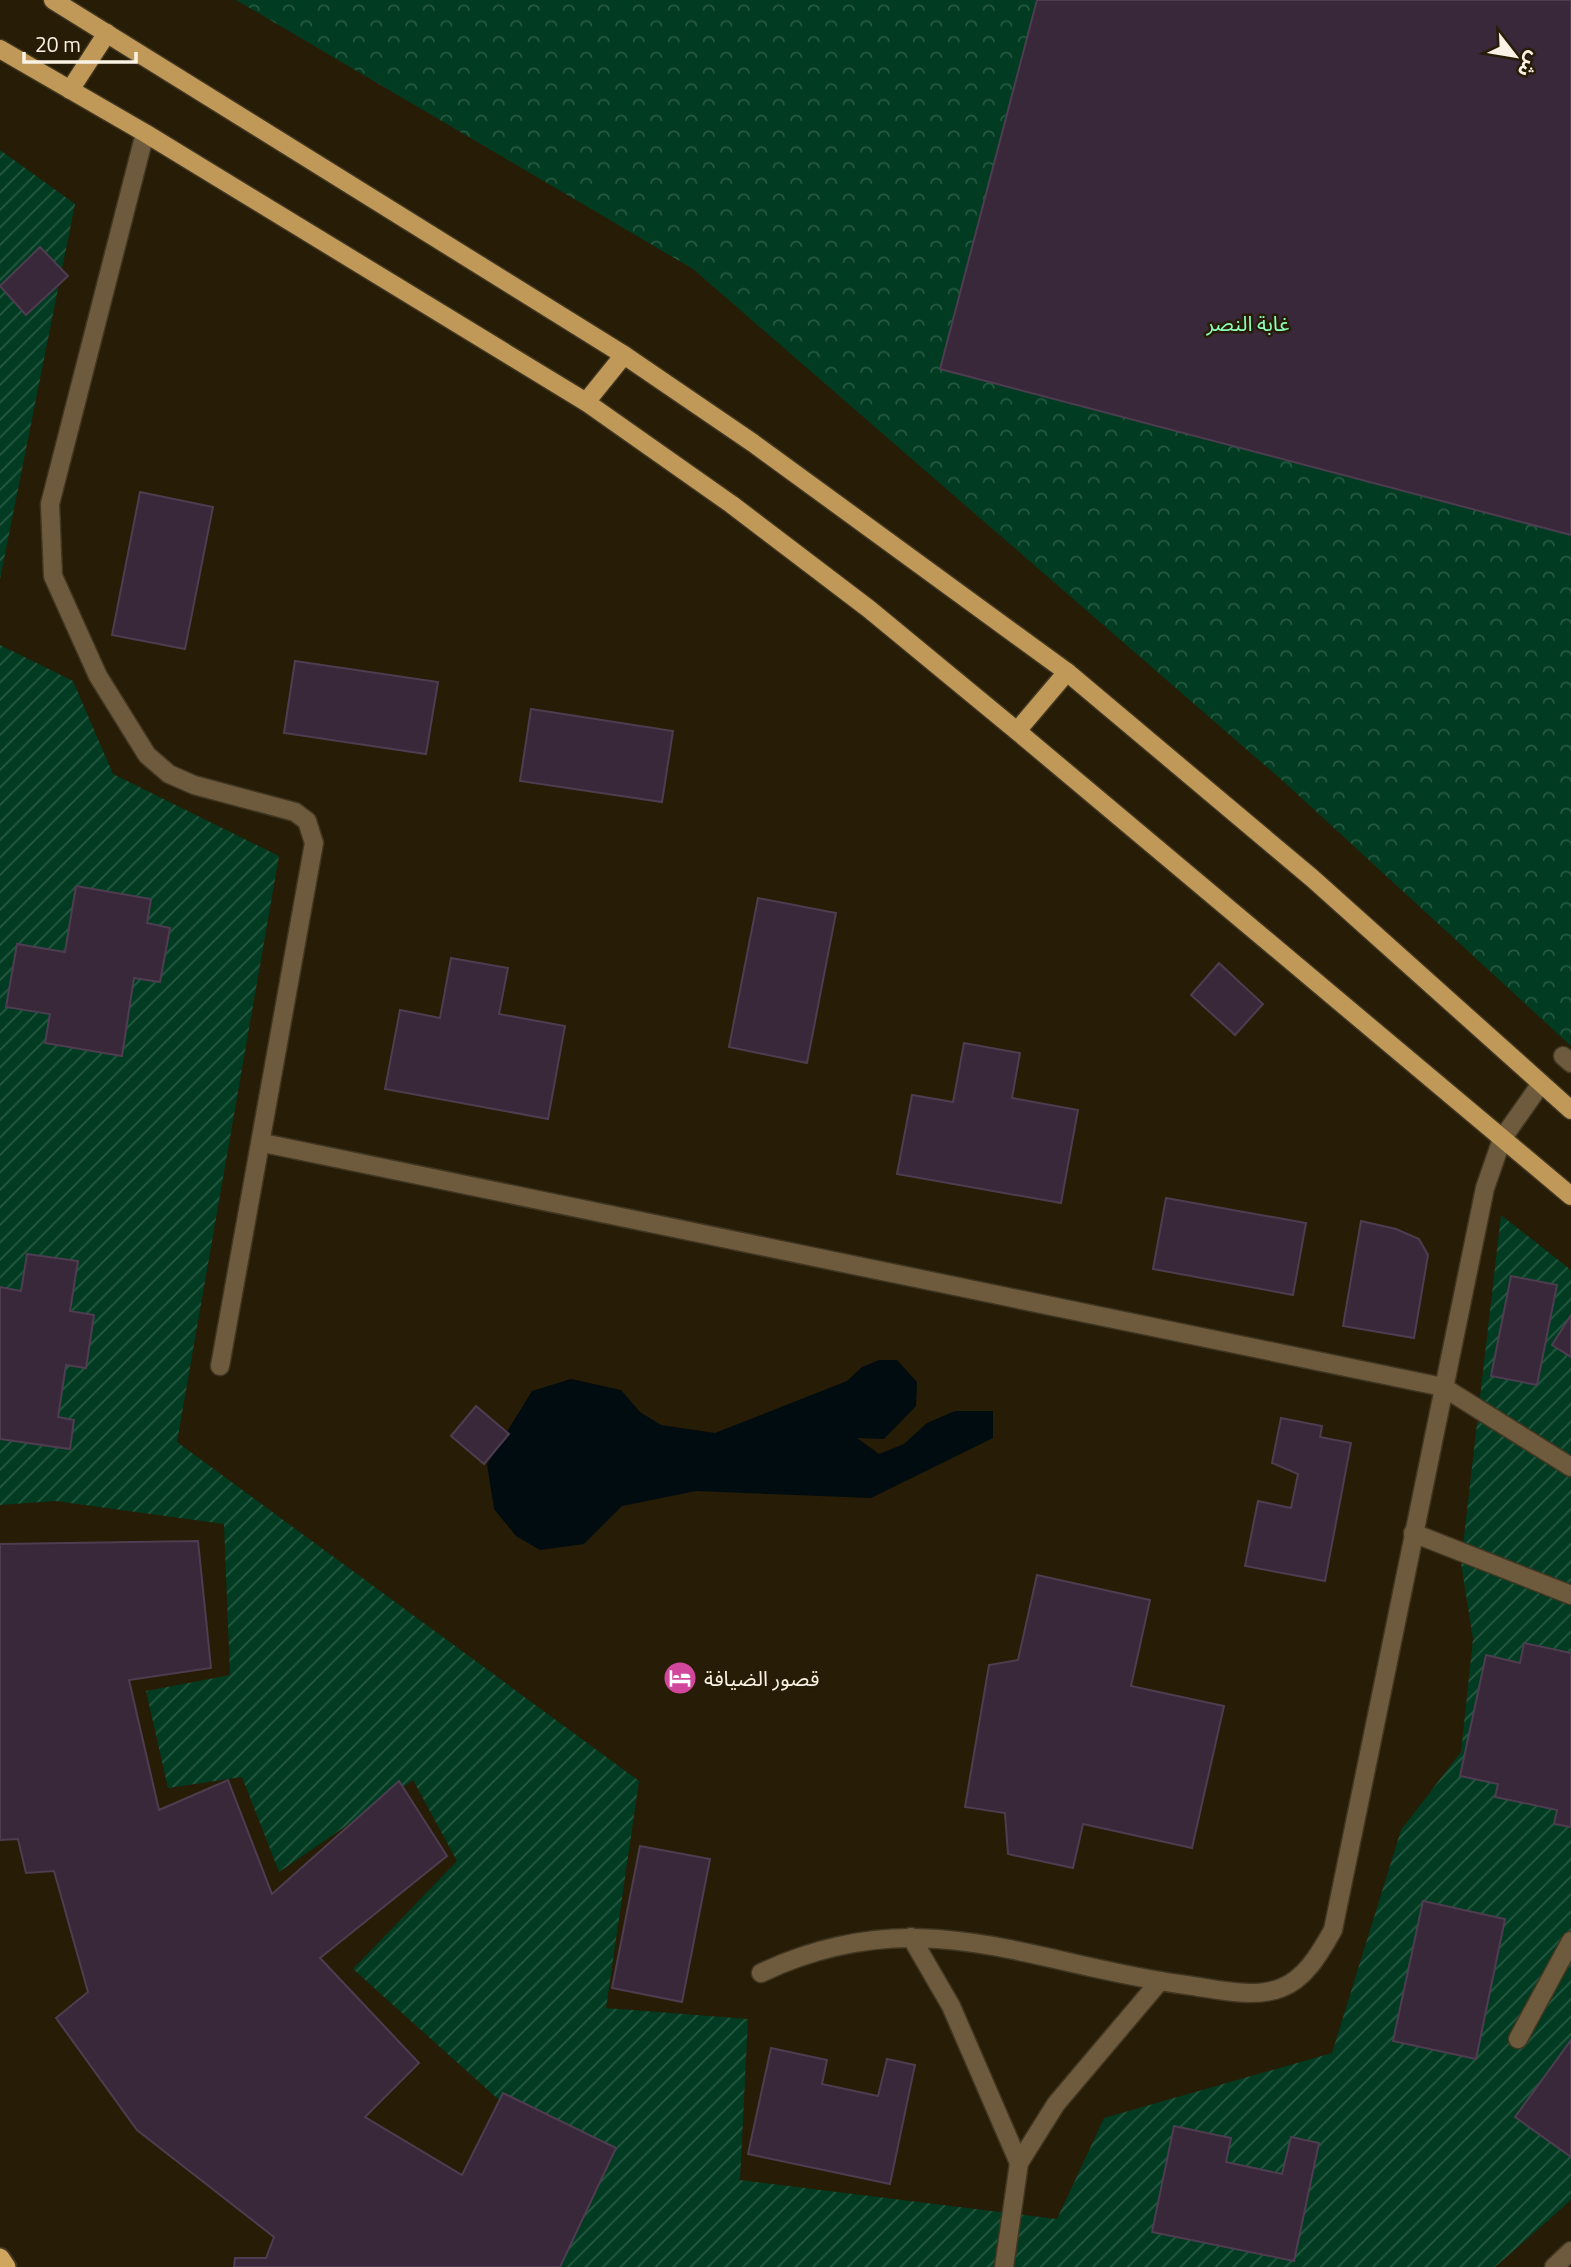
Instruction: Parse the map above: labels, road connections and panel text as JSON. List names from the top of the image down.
{
  "parks": ["غابة النصر"],
  "places": {
    "hotel": ["قصور الضيافة"]
  },
  "scale_bar": "20 m",
  "north": "bottom right"
}
